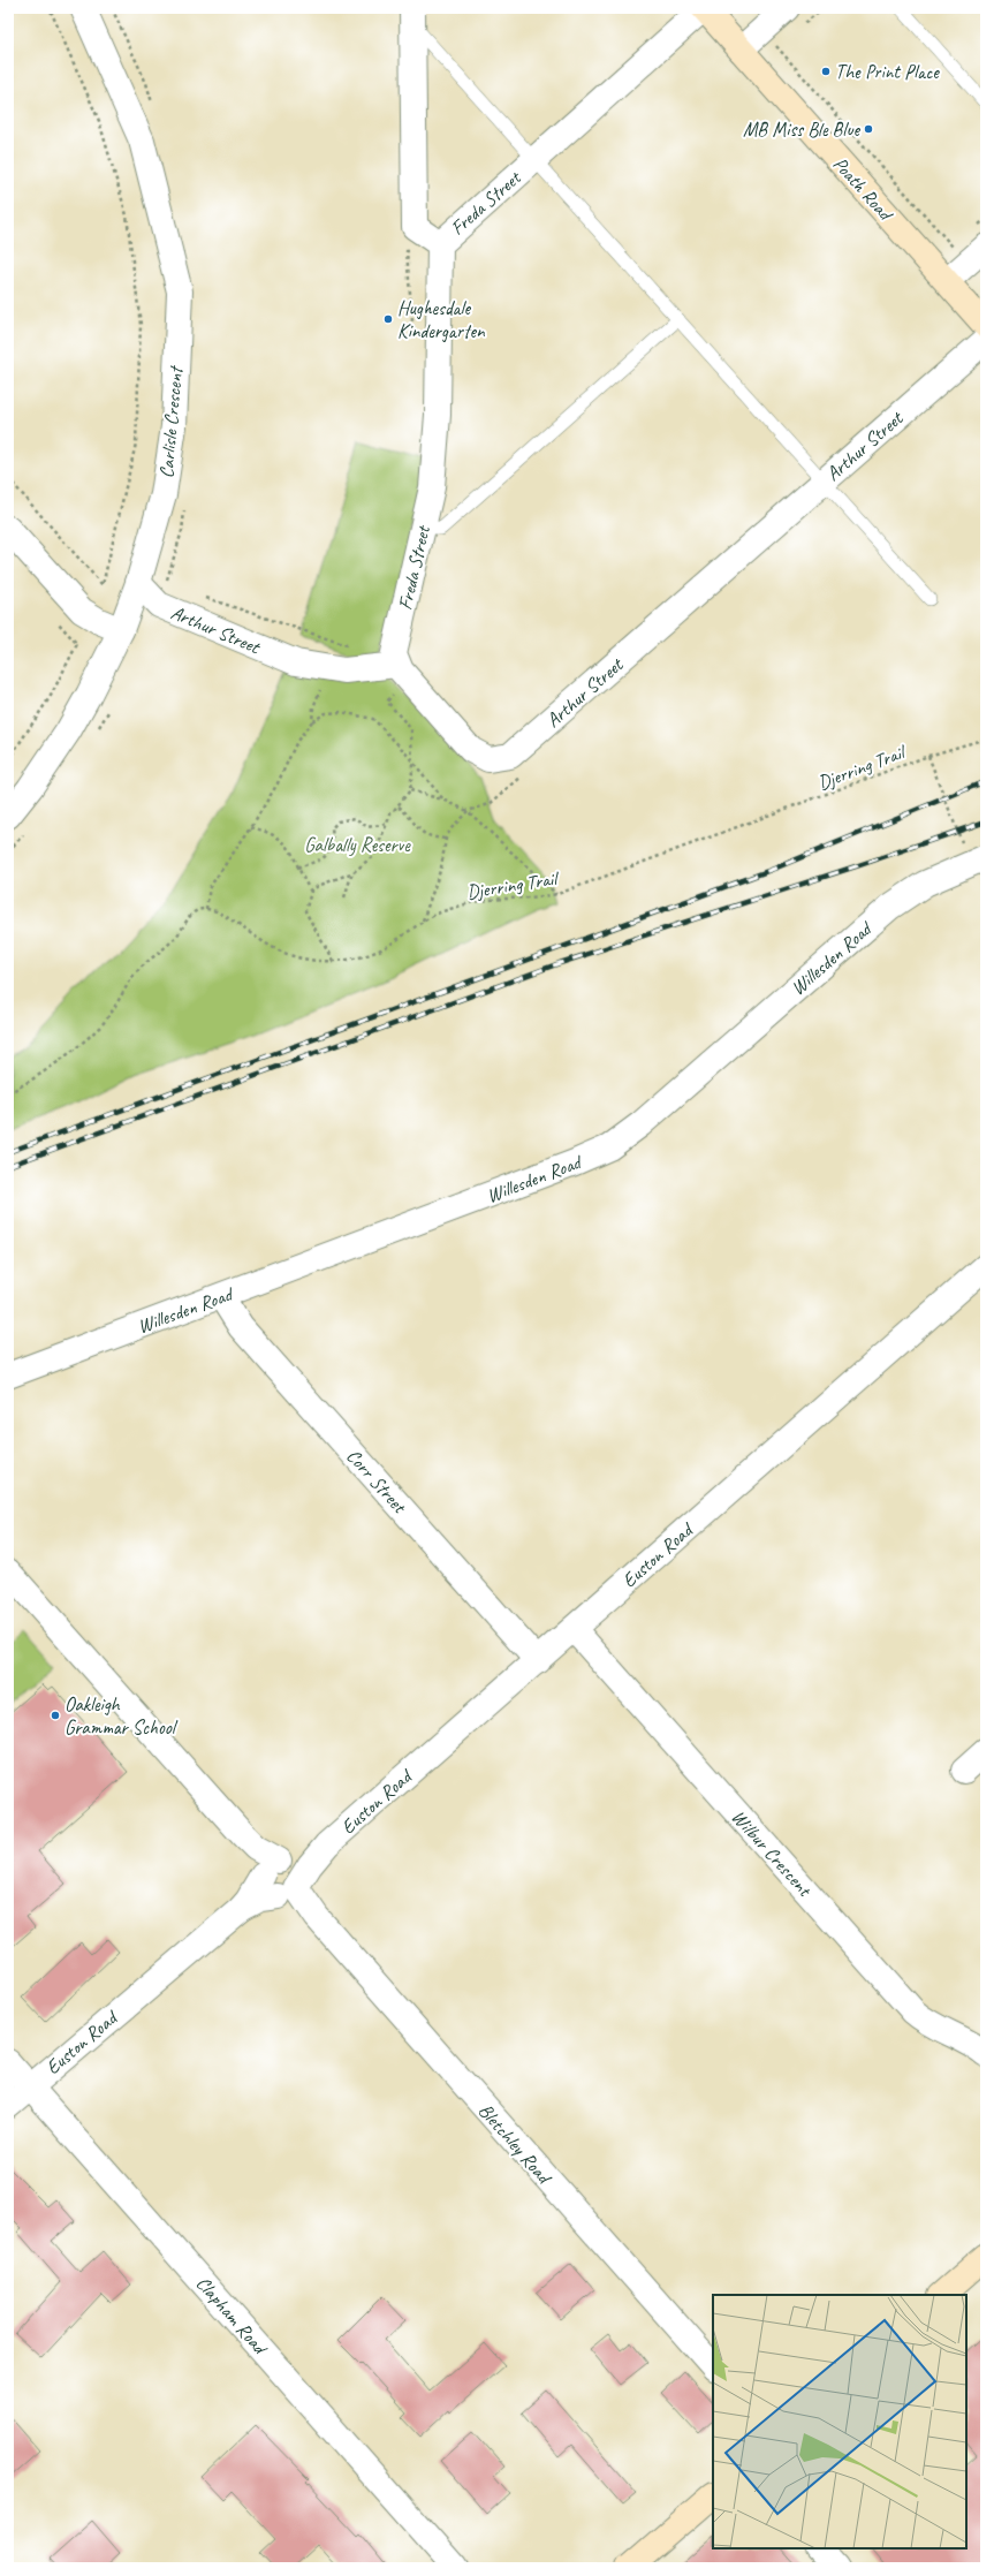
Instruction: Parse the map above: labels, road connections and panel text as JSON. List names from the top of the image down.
{
  "streets": {
    "street": [
      "Poath Road",
      "Freda Street",
      "Carlisle Crescent",
      "Arthur Street",
      "Willesden Road",
      "Corr Street",
      "Euston Road",
      "Wilbur Crescent",
      "Bletchley Road",
      "Clapham Road"
    ],
    "path": ["Djerring Trail"]
  },
  "crossings": [
    ["Poath Road", "Freda Street"],
    ["Freda Street", "Arthur Street"],
    ["Carlisle Crescent", "Arthur Street"],
    ["Willesden Road", "Corr Street"],
    ["Corr Street", "Euston Road"],
    ["Euston Road", "Wilbur Crescent"],
    ["Euston Road", "Bletchley Road"],
    ["Euston Road", "Clapham Road"]
  ],
  "parks": ["Galbally Reserve"],
  "places": [
    "The Print Place",
    "MB Miss Ble Blue",
    "Hughesdale Kindergarten",
    "Oakleigh Grammar School"
  ]
}
